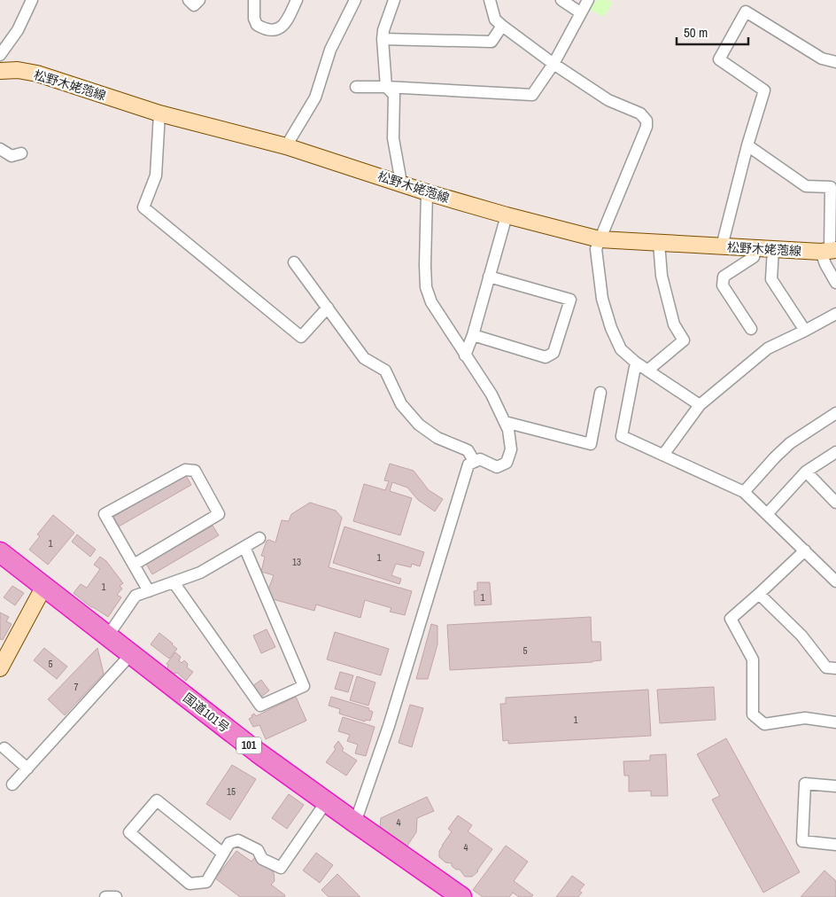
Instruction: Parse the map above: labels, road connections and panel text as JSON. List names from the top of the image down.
{
  "streets": {
    "highway": ["国道101号", "101"],
    "main road": ["松野木姥萢線"]
  },
  "house_numbers": [
    "1",
    "1",
    "13",
    "1",
    "1",
    "5",
    "5",
    "7",
    "1",
    "15",
    "4",
    "4"
  ],
  "scale_bar": "50 m"
}
